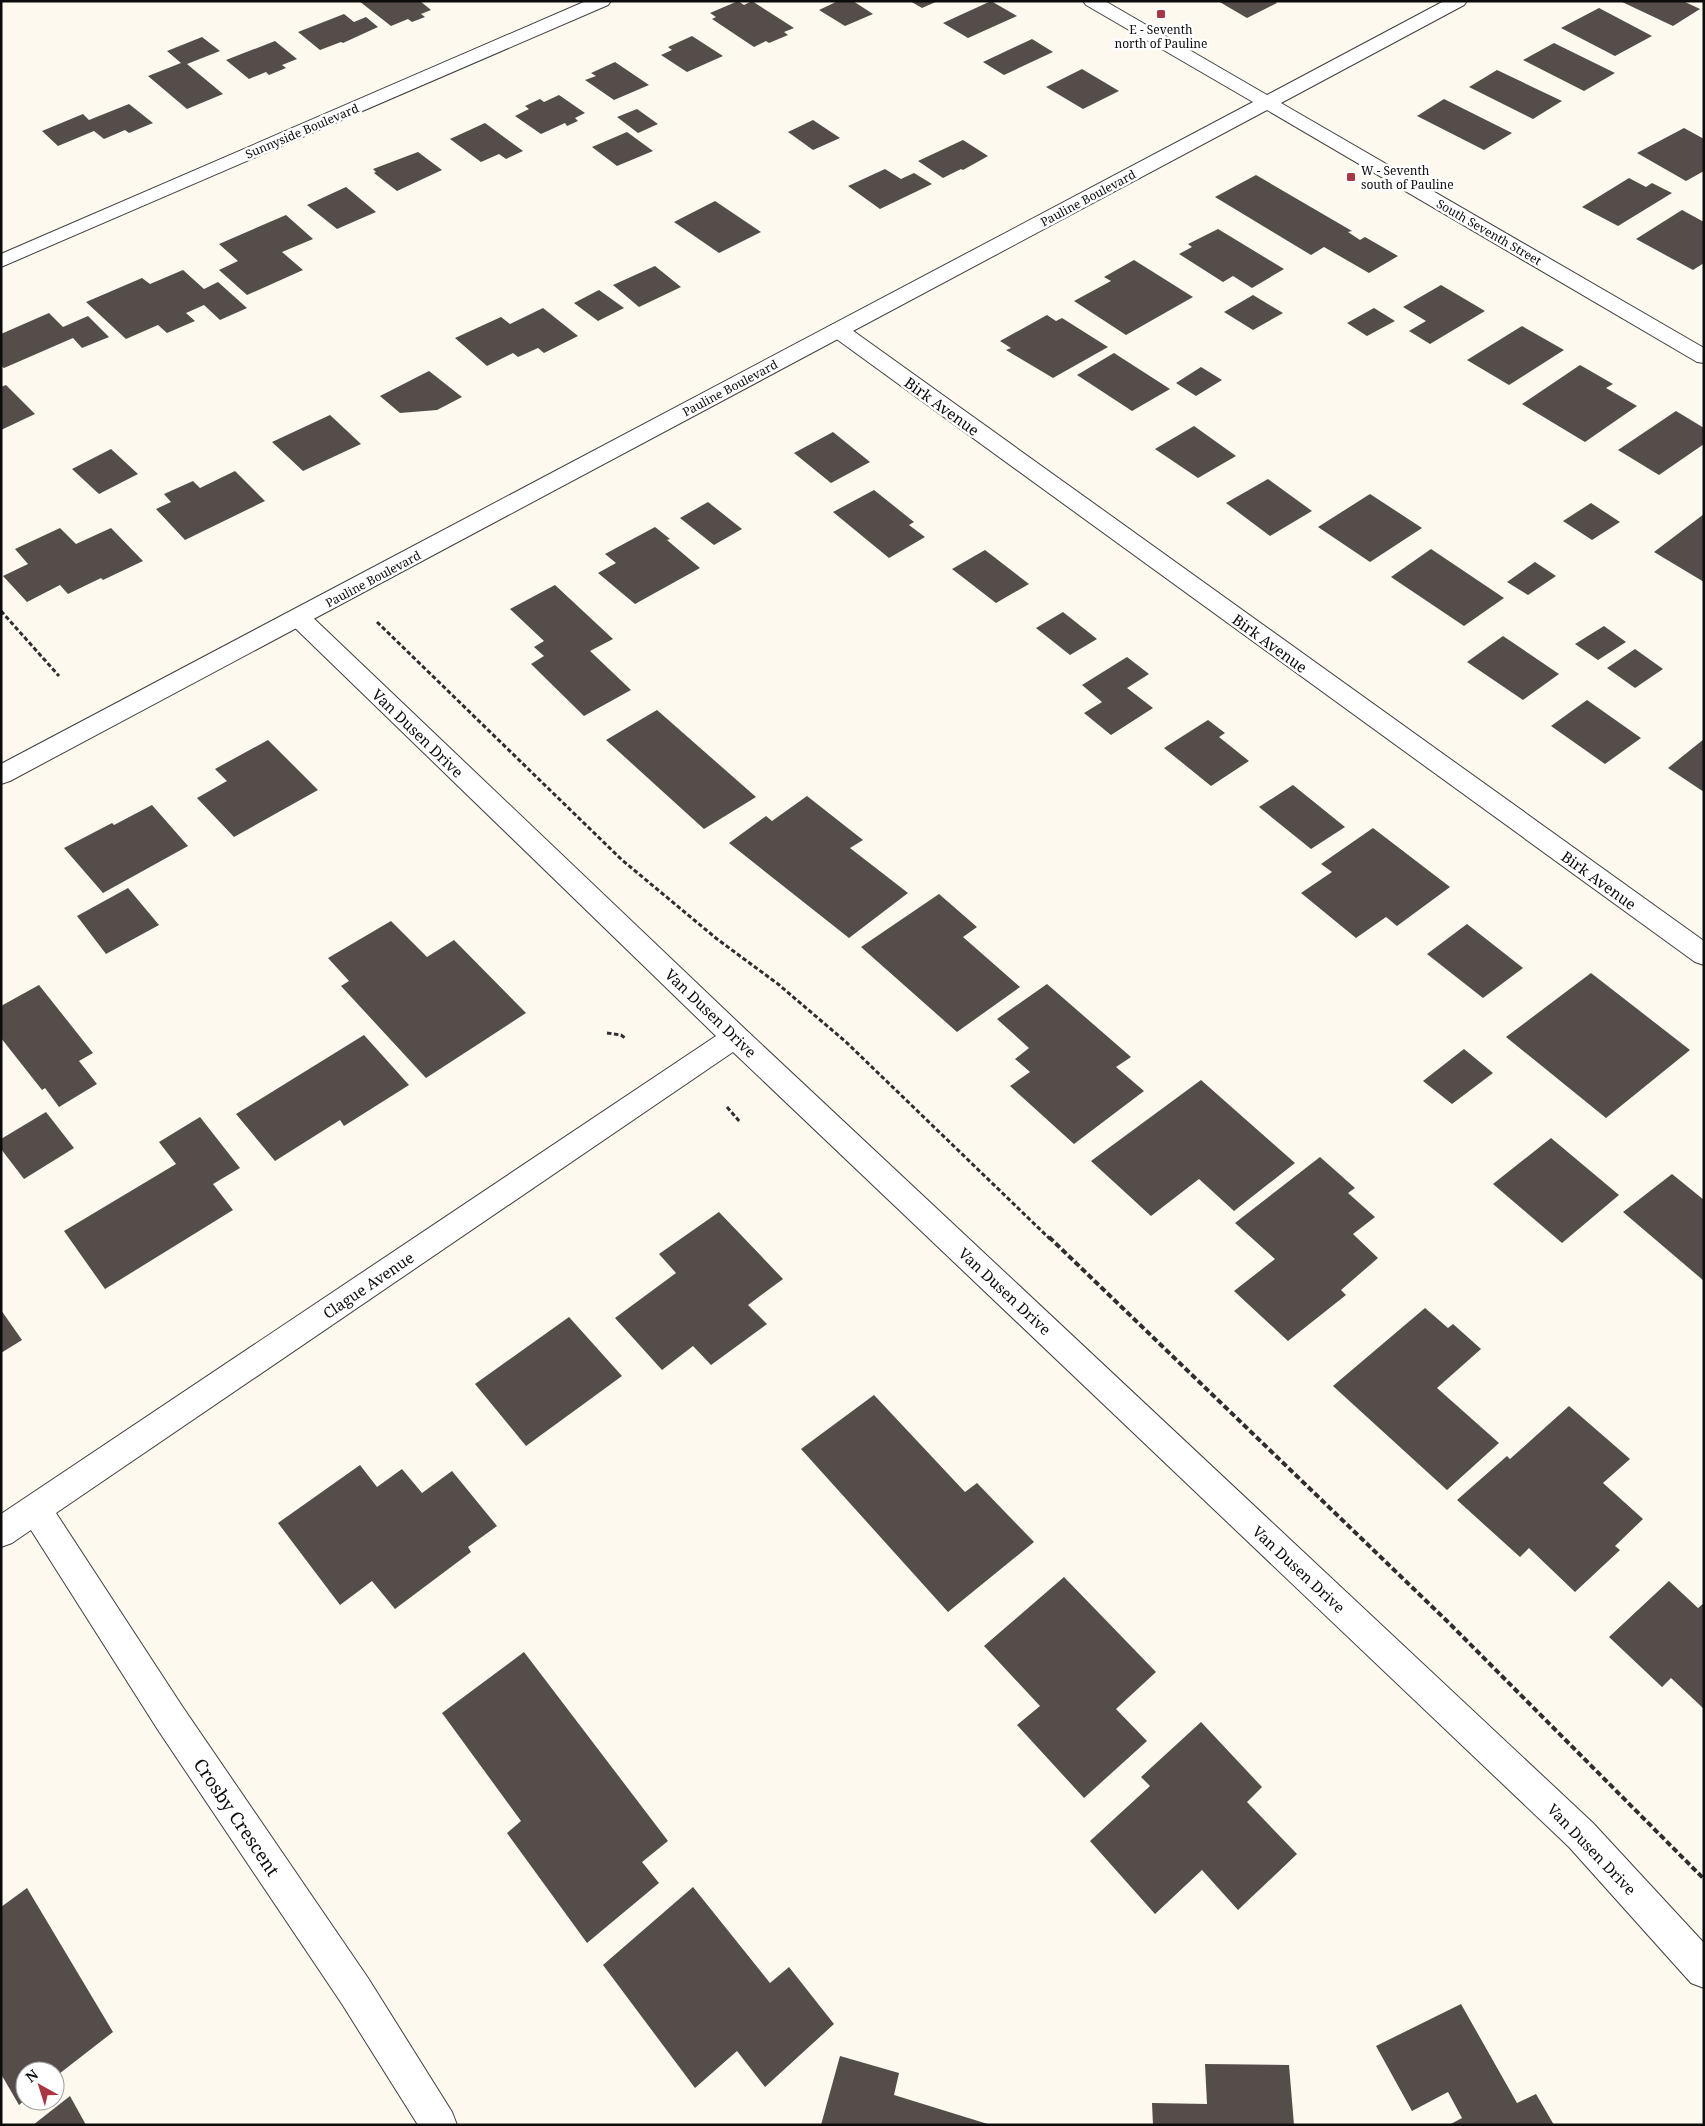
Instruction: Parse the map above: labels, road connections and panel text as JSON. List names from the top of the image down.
{
  "streets": {
    "street": [
      "Sunnyside Boulevard",
      "Pauline Boulevard",
      "South Seventh Street",
      "Birk Avenue",
      "Van Dusen Drive",
      "Clague Avenue",
      "Crosby Crescent"
    ]
  },
  "crossings": [
    ["Pauline Boulevard", "South Seventh Street"],
    ["Pauline Boulevard", "Birk Avenue"],
    ["Pauline Boulevard", "Van Dusen Drive"],
    ["Van Dusen Drive", "Clague Avenue"],
    ["Clague Avenue", "Crosby Crescent"]
  ],
  "places": {
    "transit": ["E - Seventh north of Pauline", "W - Seventh south of Pauline"]
  },
  "north": "top left"
}
